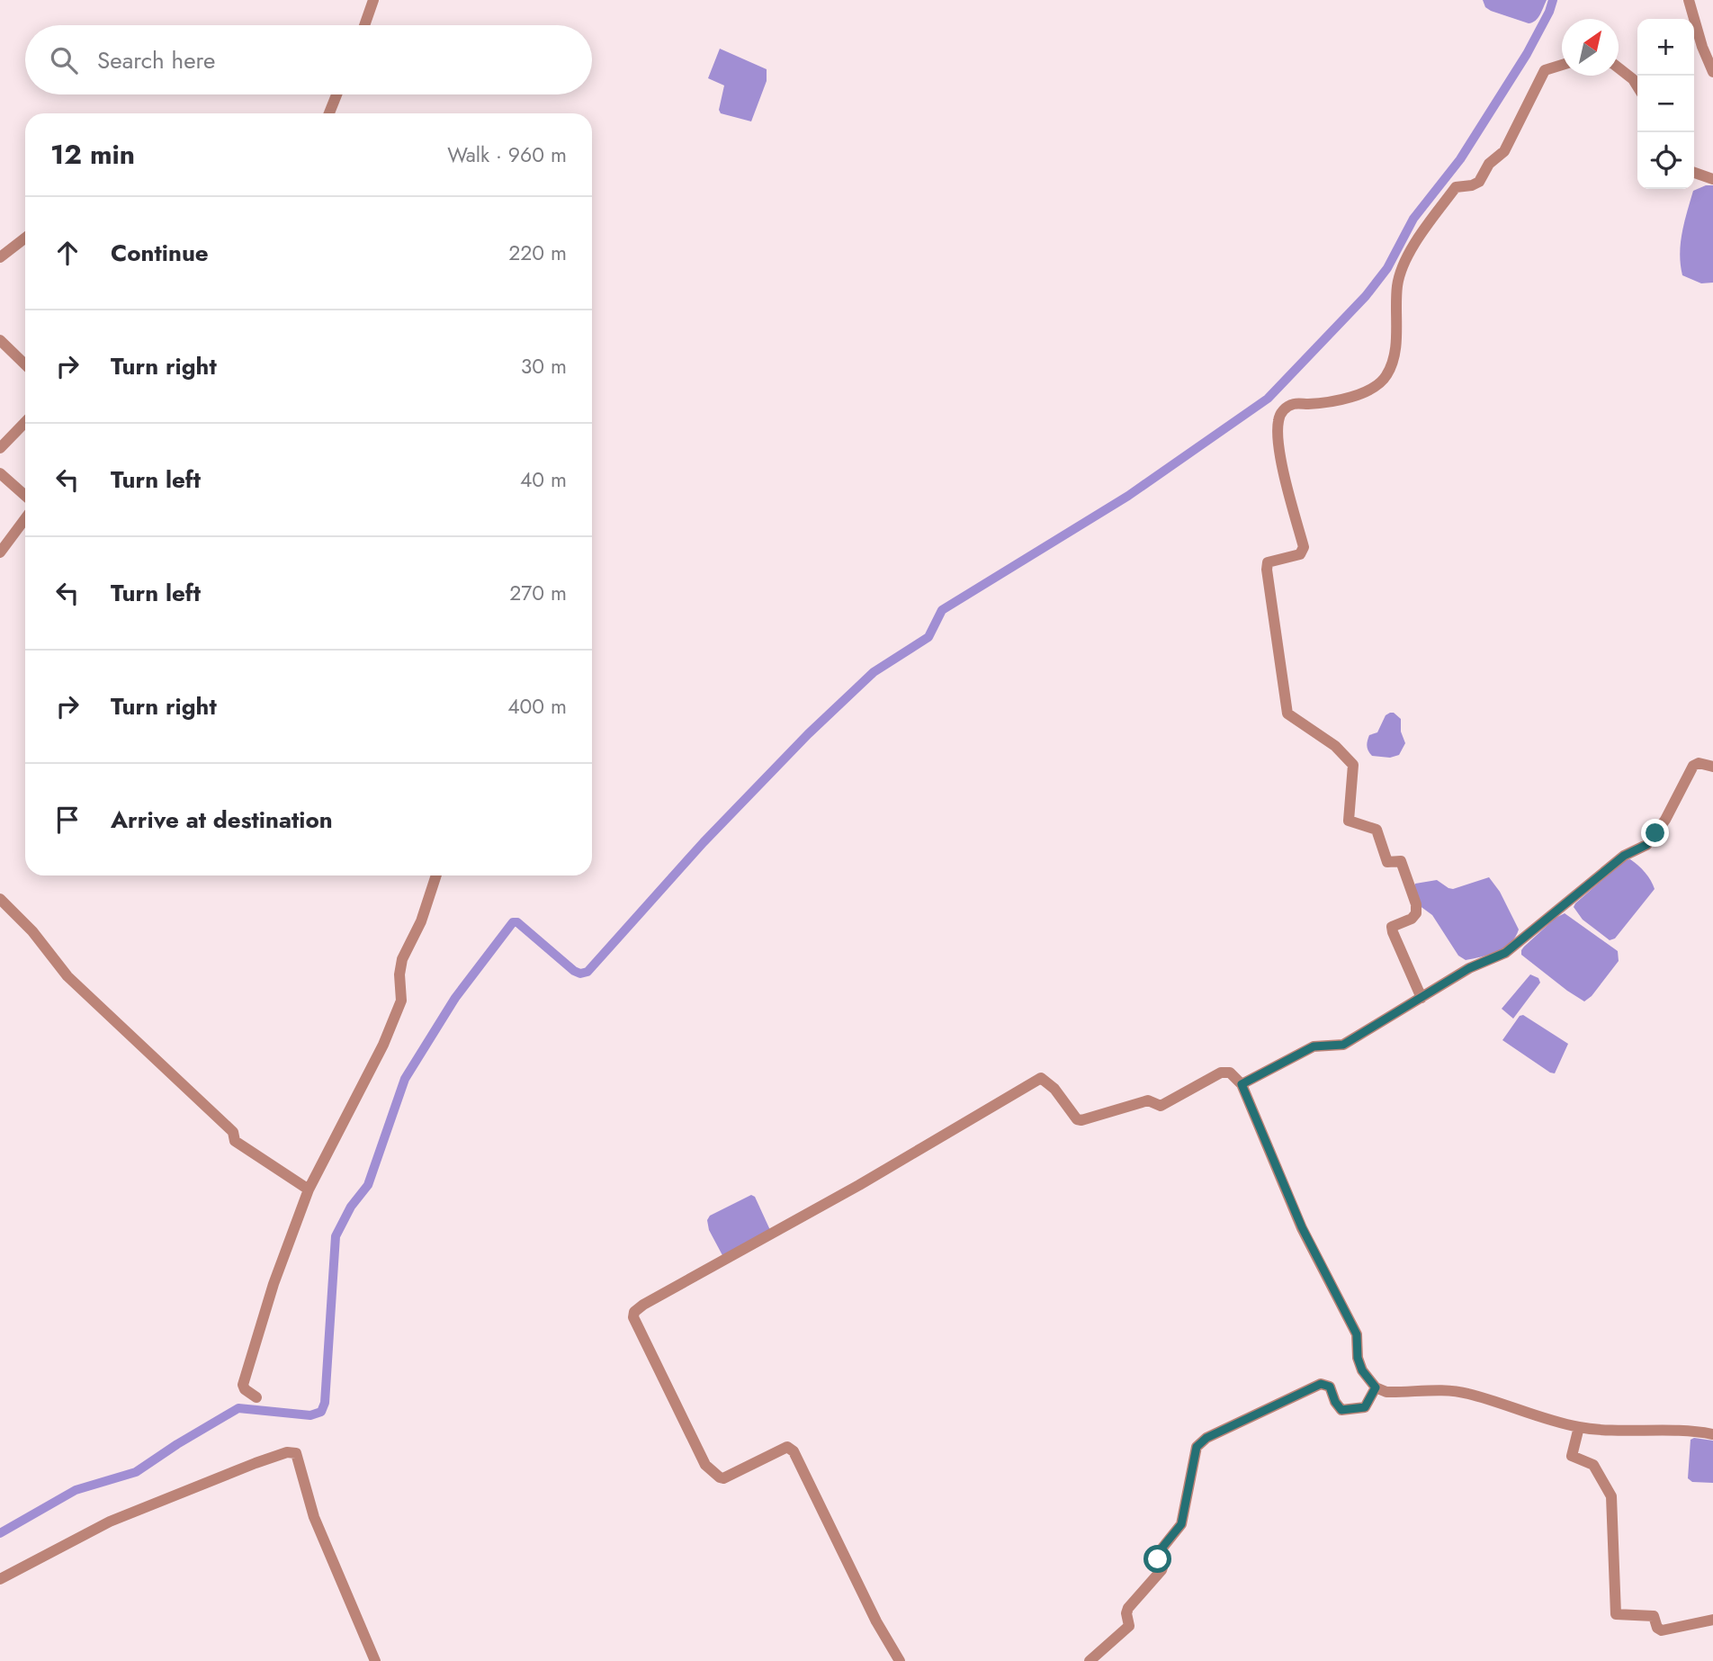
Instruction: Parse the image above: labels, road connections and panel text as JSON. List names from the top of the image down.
{
  "north": "top right",
  "page": {
    "map_buttons": ["+", "−"],
    "search": "Search here",
    "heading": ["12 min", "Walk · 960 m"],
    "list": [
      ["Continue", "220 m"],
      ["Turn right", "30 m"],
      ["Turn left", "40 m"],
      ["Turn left", "270 m"],
      ["Turn right", "400 m"],
      "Arrive at destination"
    ]
  }
}
